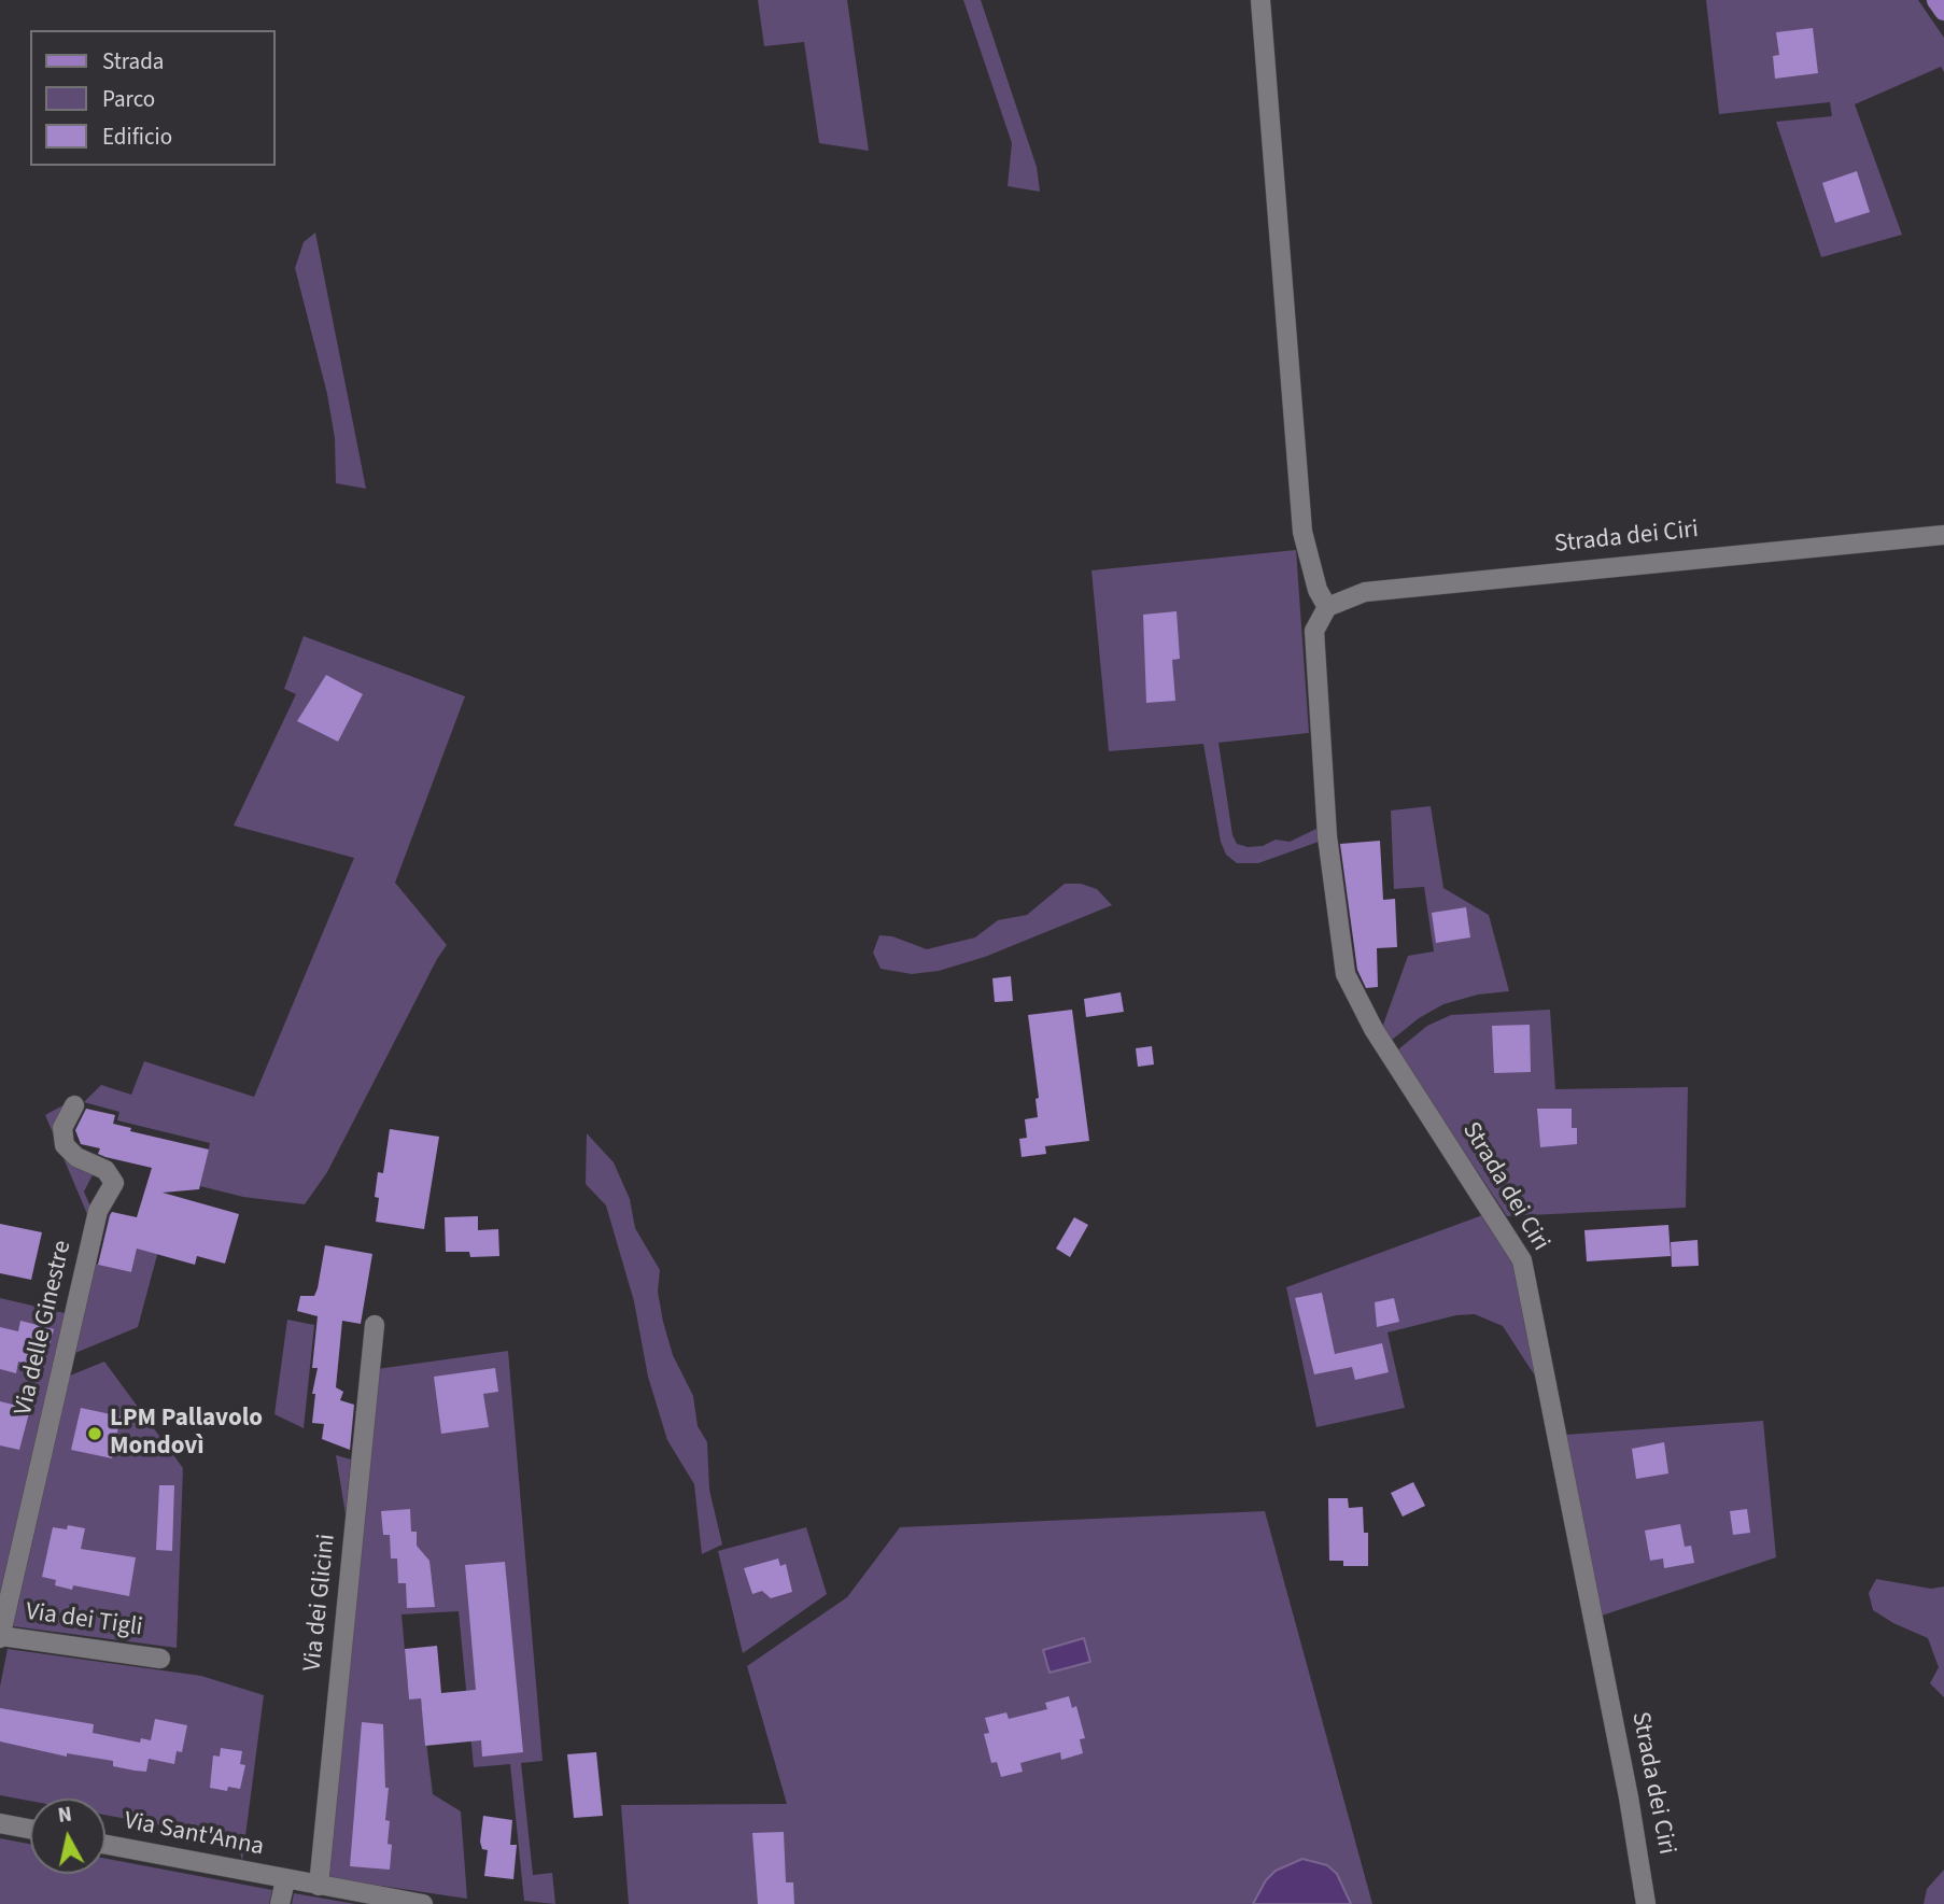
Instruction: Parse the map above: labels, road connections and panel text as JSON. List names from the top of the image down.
{
  "streets": {
    "street": [
      "Strada dei Ciri",
      "Via delle Ginestre",
      "Via dei Glicini",
      "Via dei Tigli",
      "Via Sant'Anna"
    ]
  },
  "crossings": [
    ["Via delle Ginestre", "Via dei Tigli"],
    ["Via dei Glicini", "Via Sant'Anna"]
  ],
  "places": ["LPM Pallavolo Mondovì"],
  "legend": ["Strada", "Parco", "Edificio"],
  "north": "top"
}
